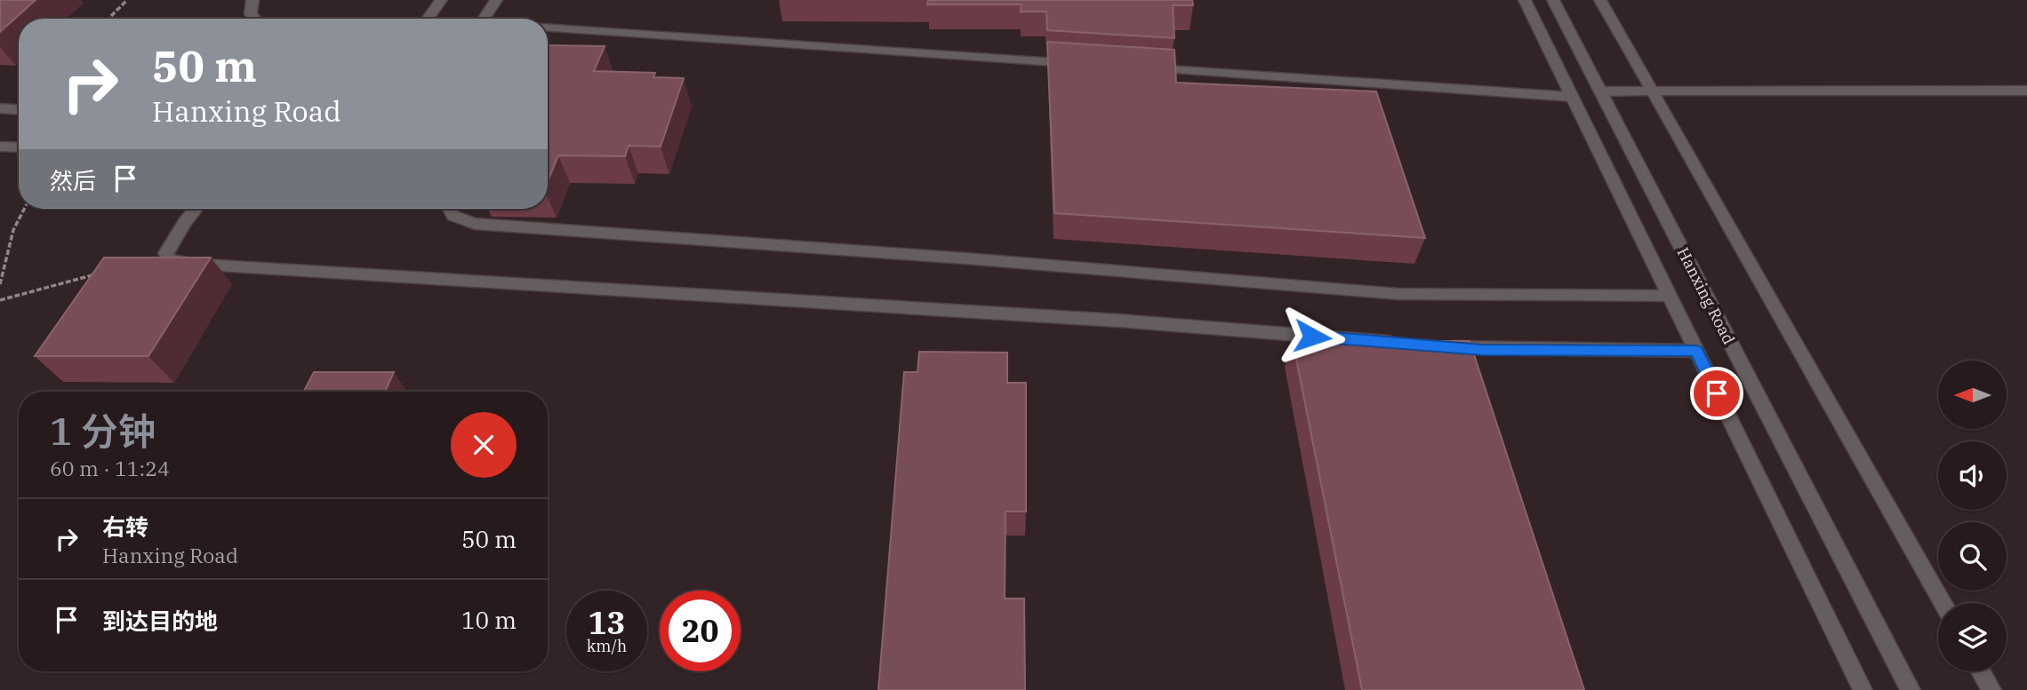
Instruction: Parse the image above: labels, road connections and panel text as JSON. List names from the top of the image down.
{
  "streets": {
    "street": ["Hanxing Road"]
  },
  "north": "left",
  "page": {
    "turn": ["50 m", "Hanxing Road"],
    "then": "然后",
    "heading": ["1 分钟", "60 m · 11:24"],
    "list": [
      {
        "name": "右转",
        "note": "Hanxing Road",
        "value": "50 m"
      },
      {
        "name": "到达目的地",
        "value": "10 m"
      }
    ],
    "speed": "13 km/h",
    "limit": "20"
  }
}
